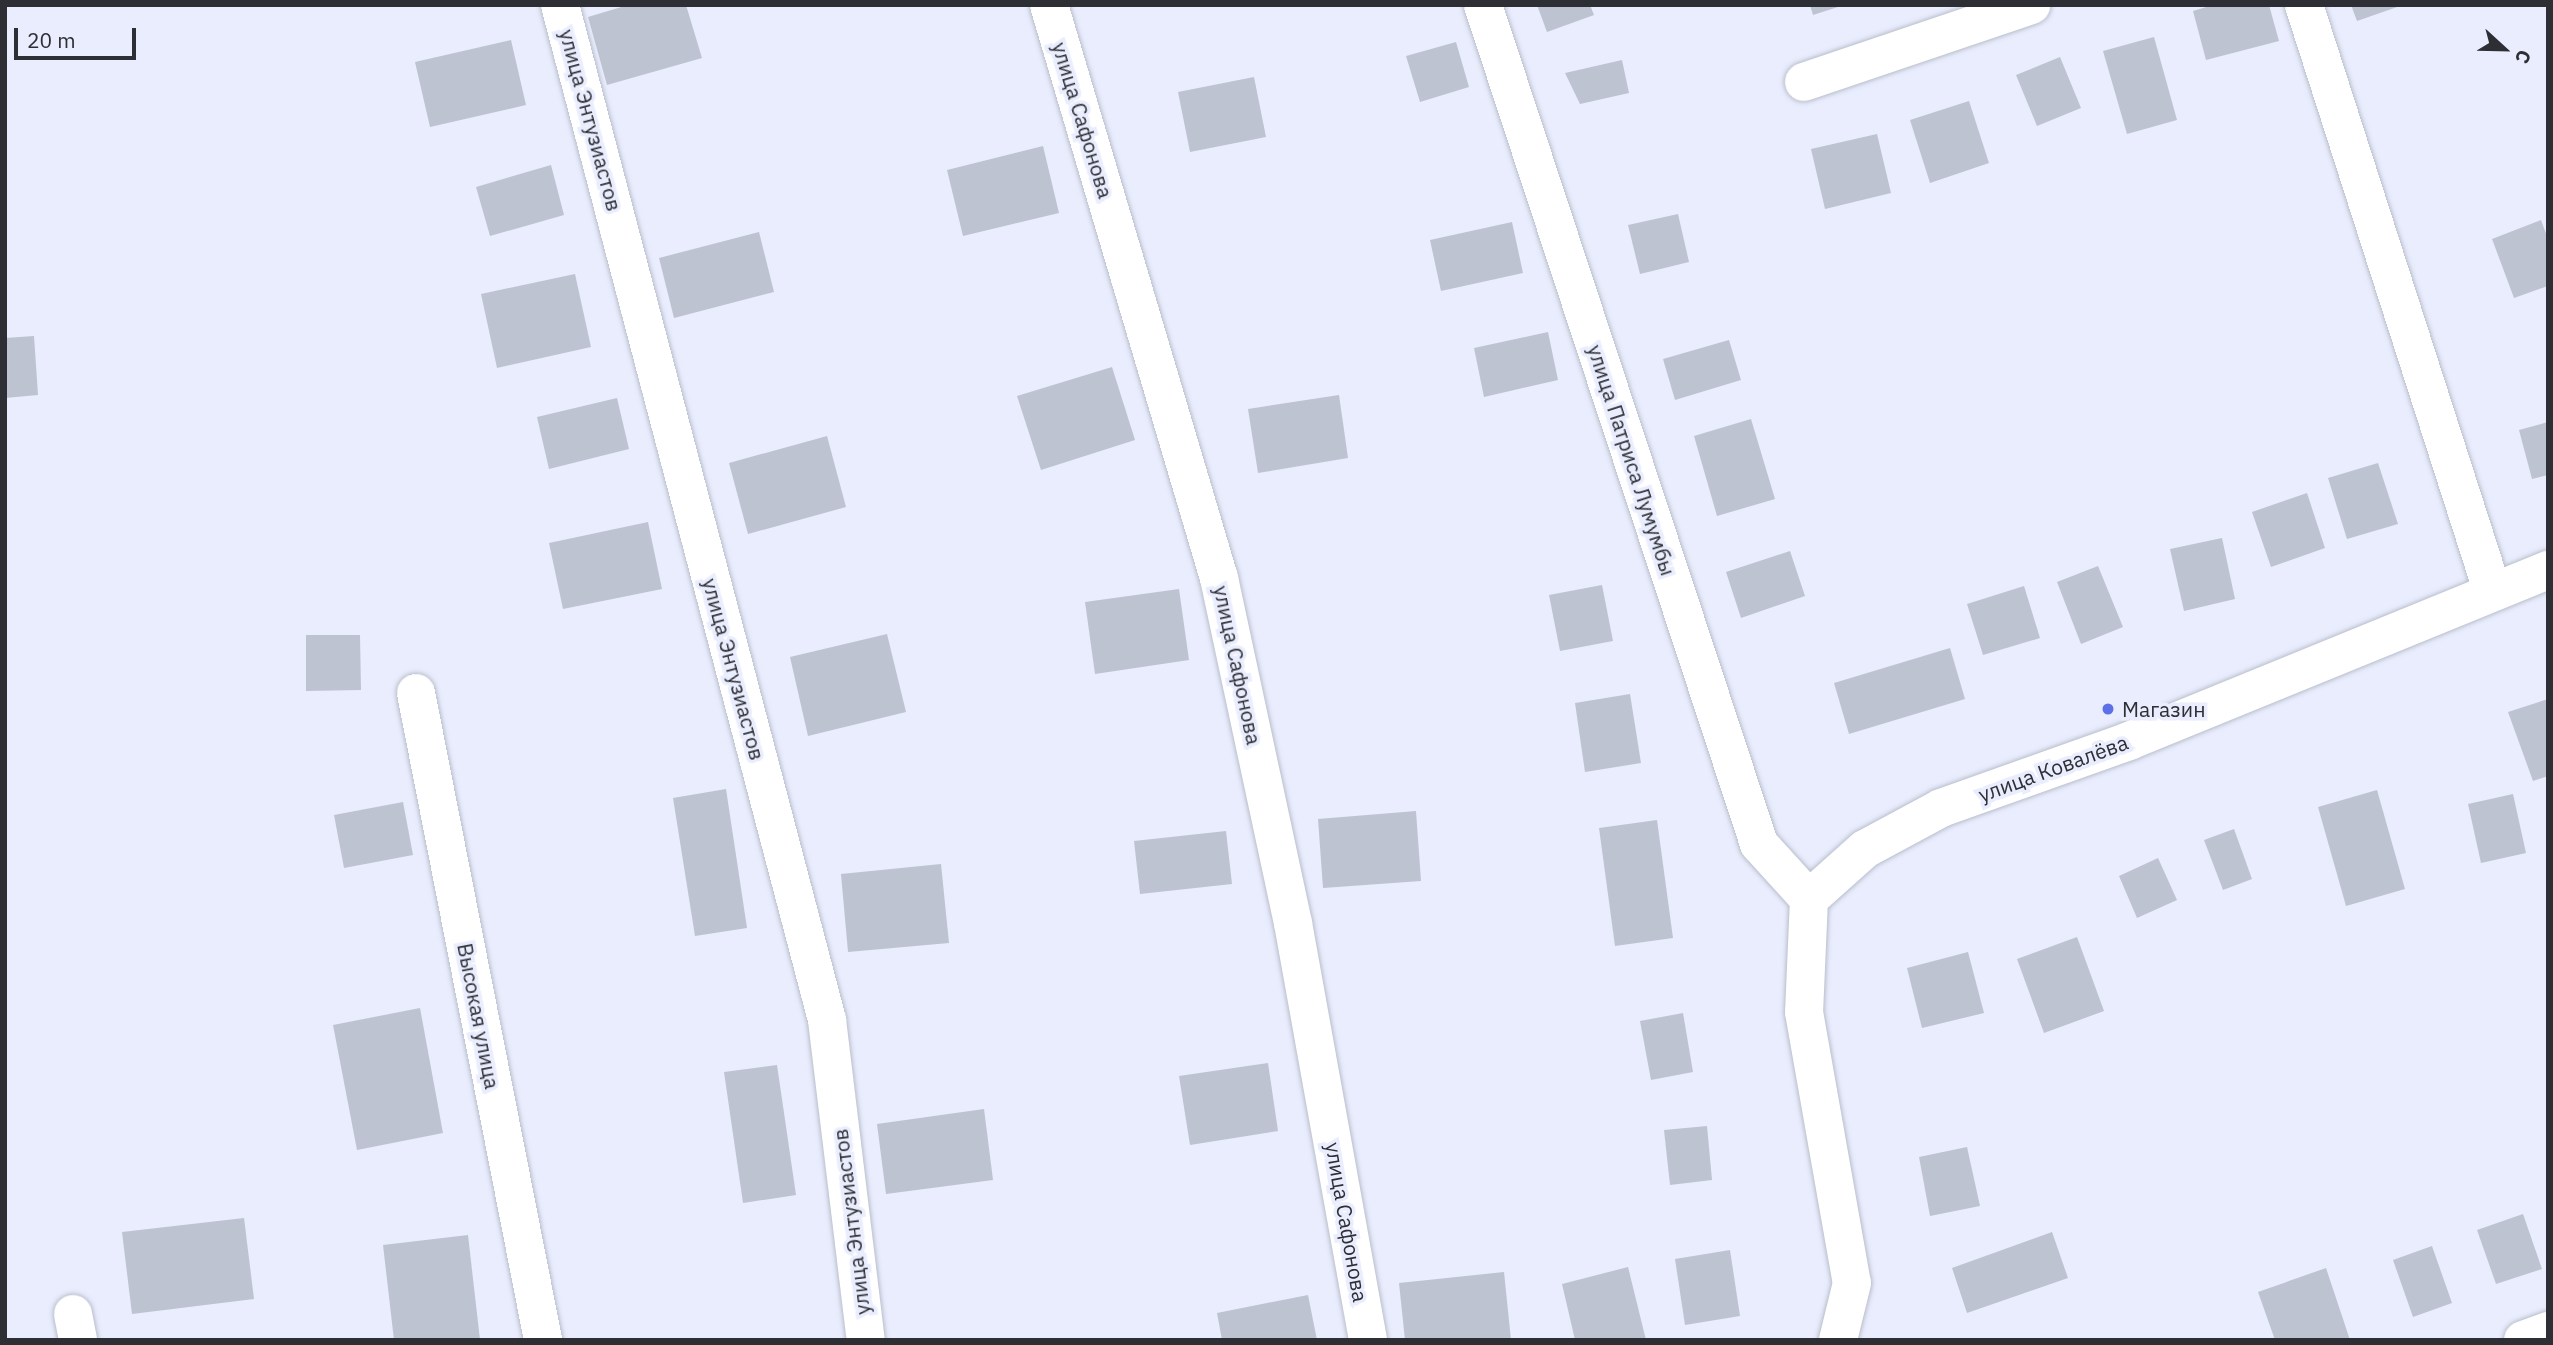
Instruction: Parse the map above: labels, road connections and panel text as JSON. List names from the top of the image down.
{
  "streets": {
    "street": [
      "улица Энтузиастов",
      "улица Сафонова",
      "улица Патриса Лумумбы",
      "улица Ковалёва",
      "Высокая улица"
    ]
  },
  "crossings": [
    ["улица Патриса Лумумбы", "улица Ковалёва"]
  ],
  "places": ["Магазин"],
  "scale_bar": "20 m",
  "north": "right"
}
